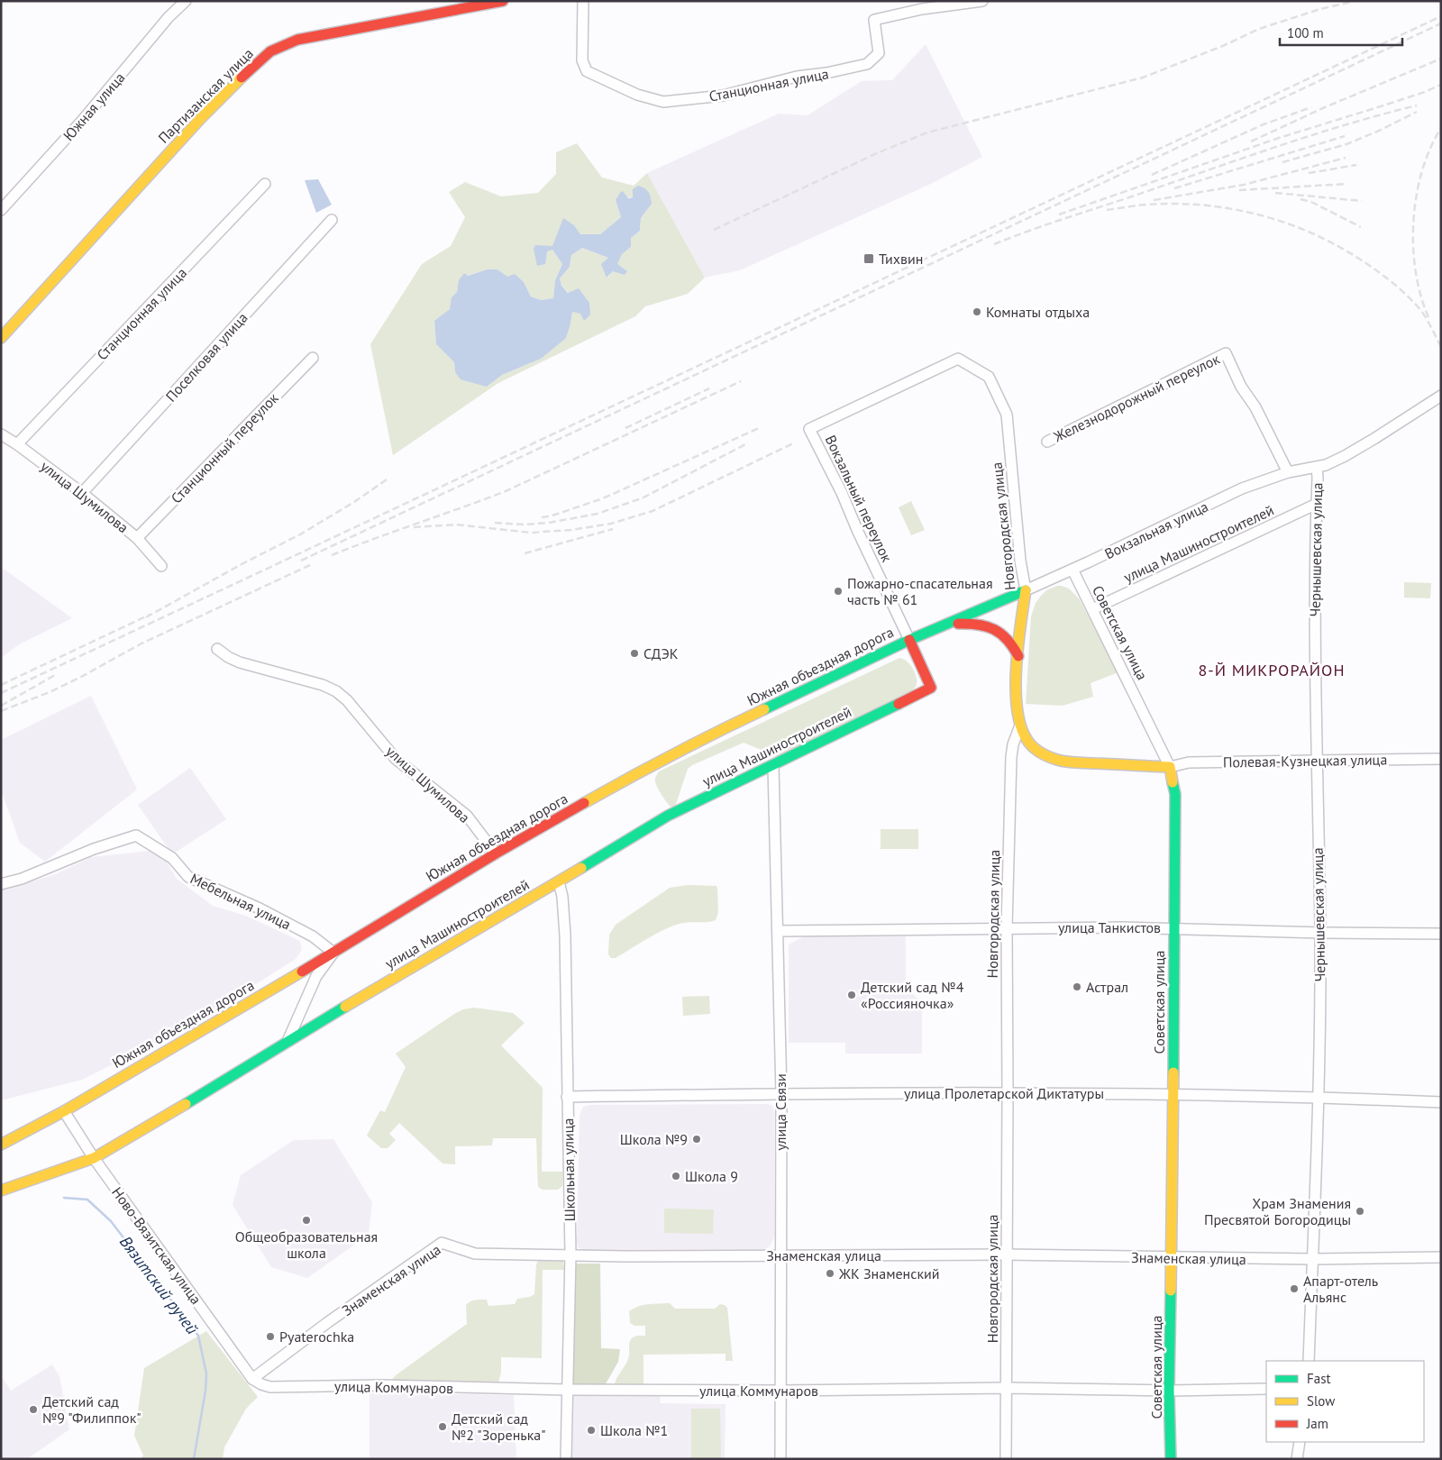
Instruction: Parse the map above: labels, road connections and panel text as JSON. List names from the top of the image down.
{
  "streets": {
    "main road": [
      "Партизанская улица",
      "Вокзальный переулок",
      "Новгородская улица",
      "улица Машиностроителей",
      "Советская улица",
      "Южная объездная дорога"
    ],
    "street": [
      "Станционная улица",
      "Южная улица",
      "Поселковая улица",
      "Железнодорожный переулок",
      "Станционный переулок",
      "улица Шумилова",
      "Вокзальная улица",
      "Чернышевская улица",
      "Полевая-Кузнецкая улица",
      "Мебельная улица",
      "улица Танкистов",
      "улица Пролетарской Диктатуры",
      "улица Связи",
      "Школьная улица",
      "Ново-Вязитская улица",
      "Знаменская улица",
      "улица Коммунаров"
    ]
  },
  "crossings": [
    ["Станционная улица", "улица Шумилова"],
    ["Поселковая улица", "улица Шумилова"],
    ["Железнодорожный переулок", "Вокзальная улица"],
    ["Станционный переулок", "улица Шумилова"],
    ["улица Шумилова", "Южная объездная дорога"],
    ["Вокзальный переулок", "Новгородская улица"],
    ["Вокзальный переулок", "улица Машиностроителей"],
    ["Вокзальный переулок", "Южная объездная дорога"],
    ["Новгородская улица", "Вокзальная улица"],
    ["Новгородская улица", "Южная объездная дорога"],
    ["Новгородская улица", "улица Танкистов"],
    ["Новгородская улица", "улица Пролетарской Диктатуры"],
    ["Новгородская улица", "Знаменская улица"],
    ["Новгородская улица", "улица Коммунаров"],
    ["Вокзальная улица", "Чернышевская улица"],
    ["Вокзальная улица", "Советская улица"],
    ["Вокзальная улица", "Южная объездная дорога"],
    ["улица Машиностроителей", "Чернышевская улица"],
    ["улица Машиностроителей", "Советская улица"],
    ["улица Машиностроителей", "улица Связи"],
    ["улица Машиностроителей", "Школьная улица"],
    ["улица Машиностроителей", "Ново-Вязитская улица"],
    ["Чернышевская улица", "Полевая-Кузнецкая улица"],
    ["Чернышевская улица", "улица Танкистов"],
    ["Чернышевская улица", "улица Пролетарской Диктатуры"],
    ["Чернышевская улица", "Знаменская улица"],
    ["Советская улица", "Полевая-Кузнецкая улица"],
    ["Советская улица", "улица Танкистов"],
    ["Советская улица", "улица Пролетарской Диктатуры"],
    ["Советская улица", "Знаменская улица"],
    ["Советская улица", "улица Коммунаров"],
    ["Южная объездная дорога", "Мебельная улица"],
    ["Южная объездная дорога", "Ново-Вязитская улица"],
    ["улица Танкистов", "улица Связи"],
    ["улица Пролетарской Диктатуры", "улица Связи"],
    ["улица Пролетарской Диктатуры", "Школьная улица"],
    ["улица Связи", "Знаменская улица"],
    ["улица Связи", "улица Коммунаров"],
    ["Школьная улица", "Знаменская улица"],
    ["Школьная улица", "улица Коммунаров"],
    ["Ново-Вязитская улица", "Знаменская улица"],
    ["Ново-Вязитская улица", "улица Коммунаров"],
    ["Знаменская улица", "улица Коммунаров"]
  ],
  "districts": ["8-Й МИКРОРАЙОН"],
  "water": ["Вязитский ручей"],
  "places": {
    "transit": ["Тихвин"],
    "other": [
      "Комнаты отдыха",
      "Пожарно-спасательная часть № 61",
      "СДЭК",
      "Астрал",
      "Детский сад №4 «Россияночка»",
      "Школа №9",
      "Школа 9",
      "Храм Знамения Пресвятой Богородицы",
      "Общеобразовательная школа",
      "ЖК Знаменский",
      "Апарт-отель Альянс",
      "Pyaterochka",
      "Детский сад №9 \"Филиппок\"",
      "Детский сад №2 \"Зоренька\"",
      "Школа №1"
    ]
  },
  "legend": ["Fast", "Slow", "Jam"],
  "scale_bar": "100 m"
}
